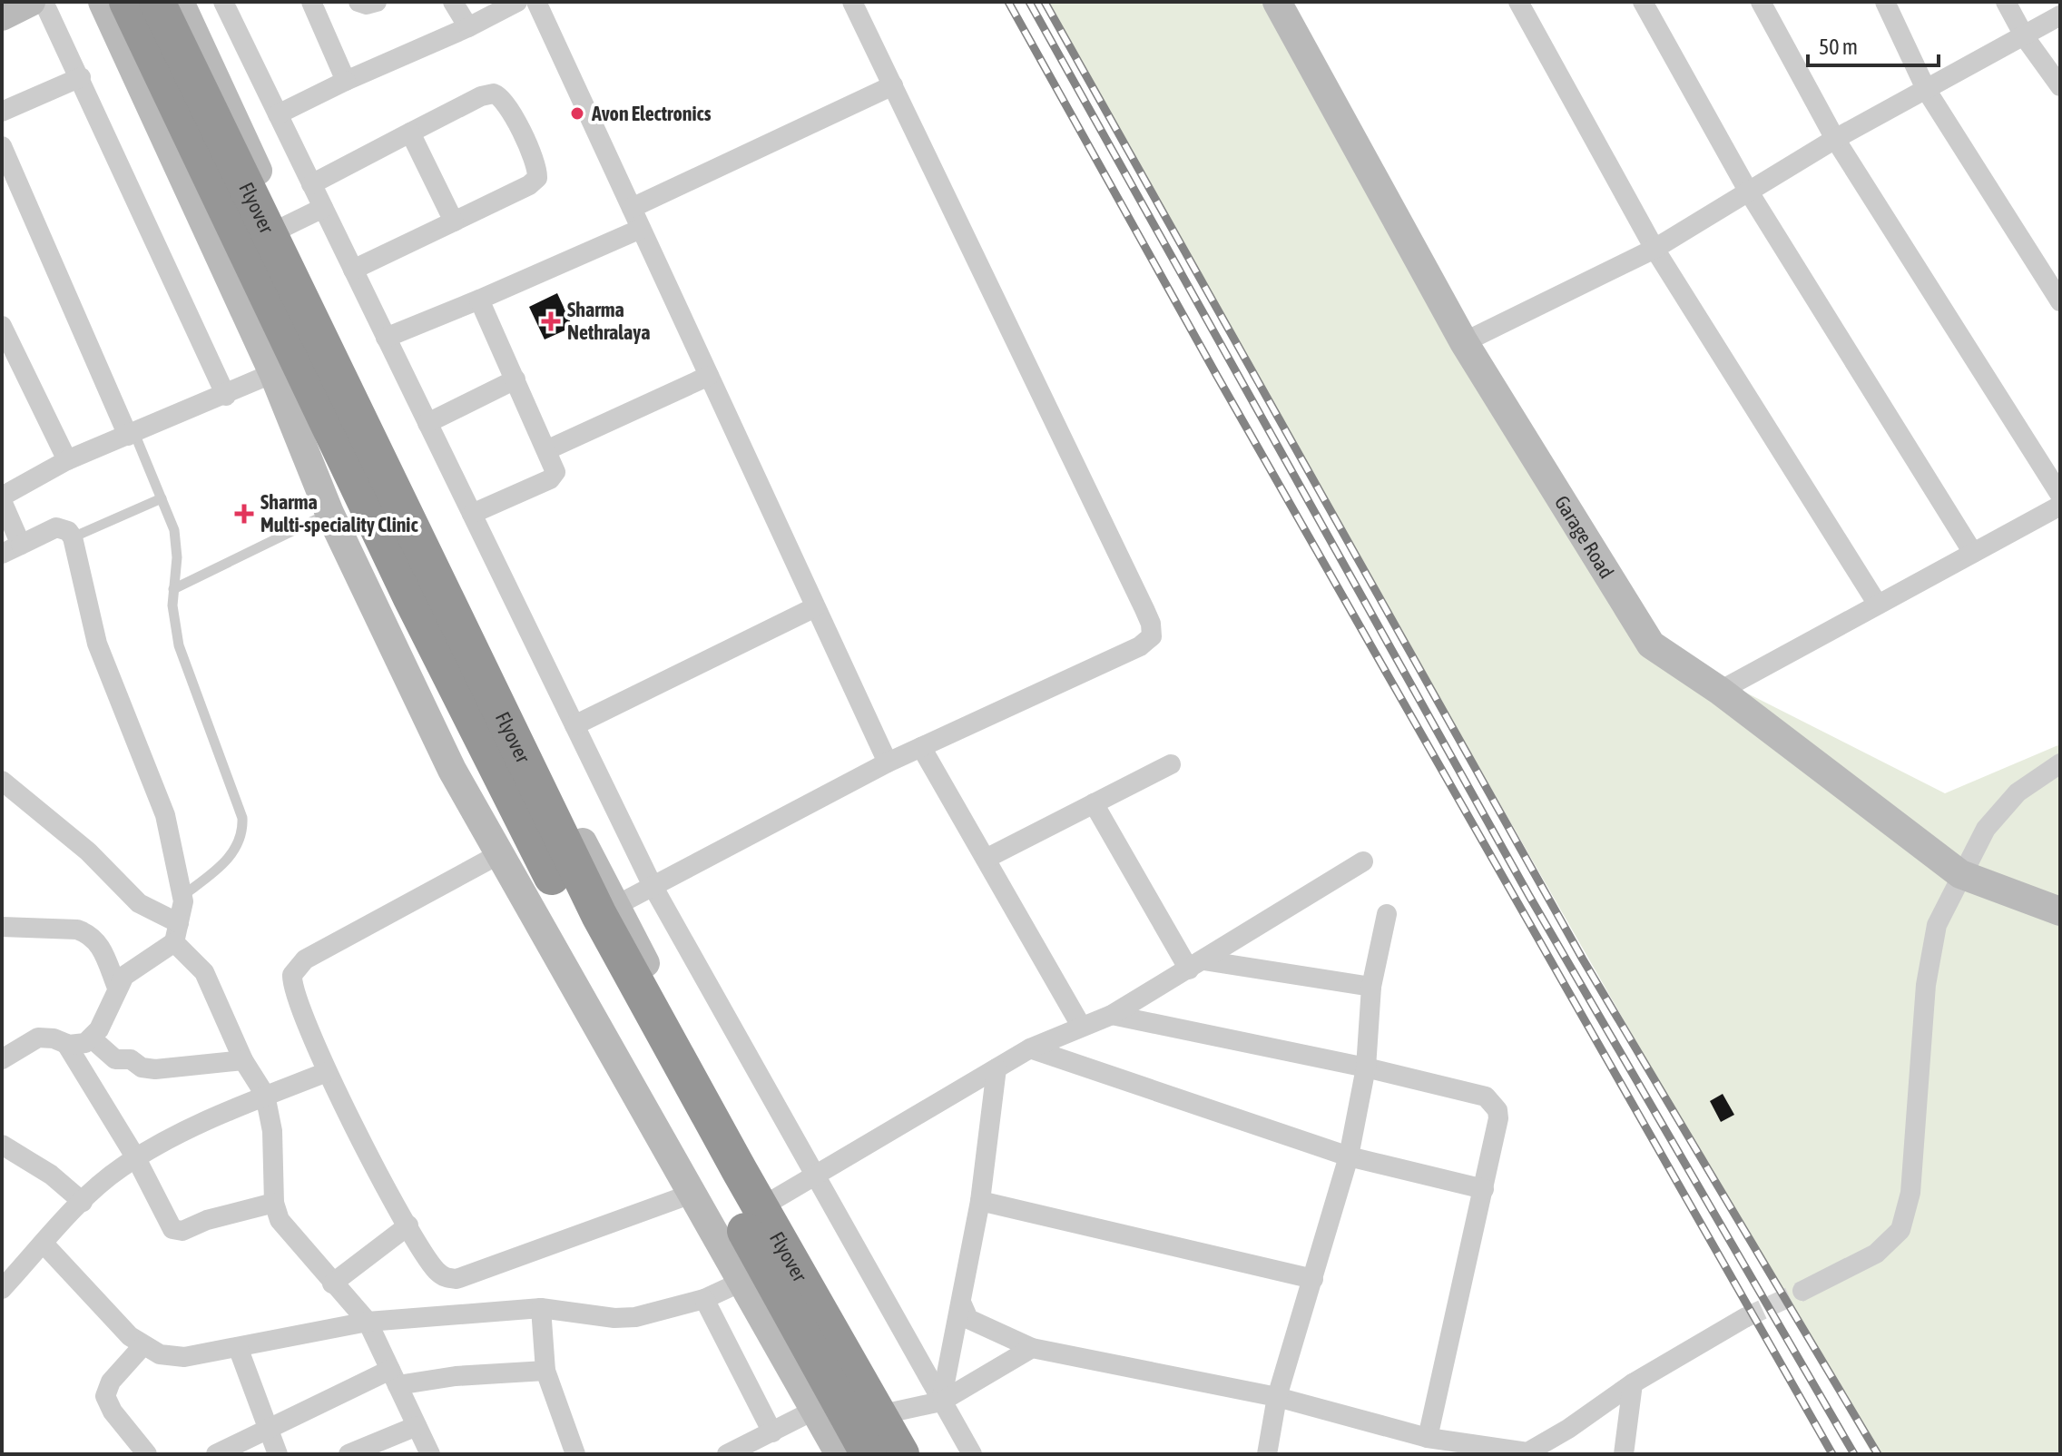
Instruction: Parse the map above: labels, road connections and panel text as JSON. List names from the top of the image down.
{
  "streets": {
    "highway": ["Flyover"],
    "street": ["Garage Road"]
  },
  "places": {
    "other": ["Avon Electronics"],
    "health": ["Sharma Nethralaya", "Sharma Multi-speciality Clinic"]
  },
  "scale_bar": "50 m"
}
